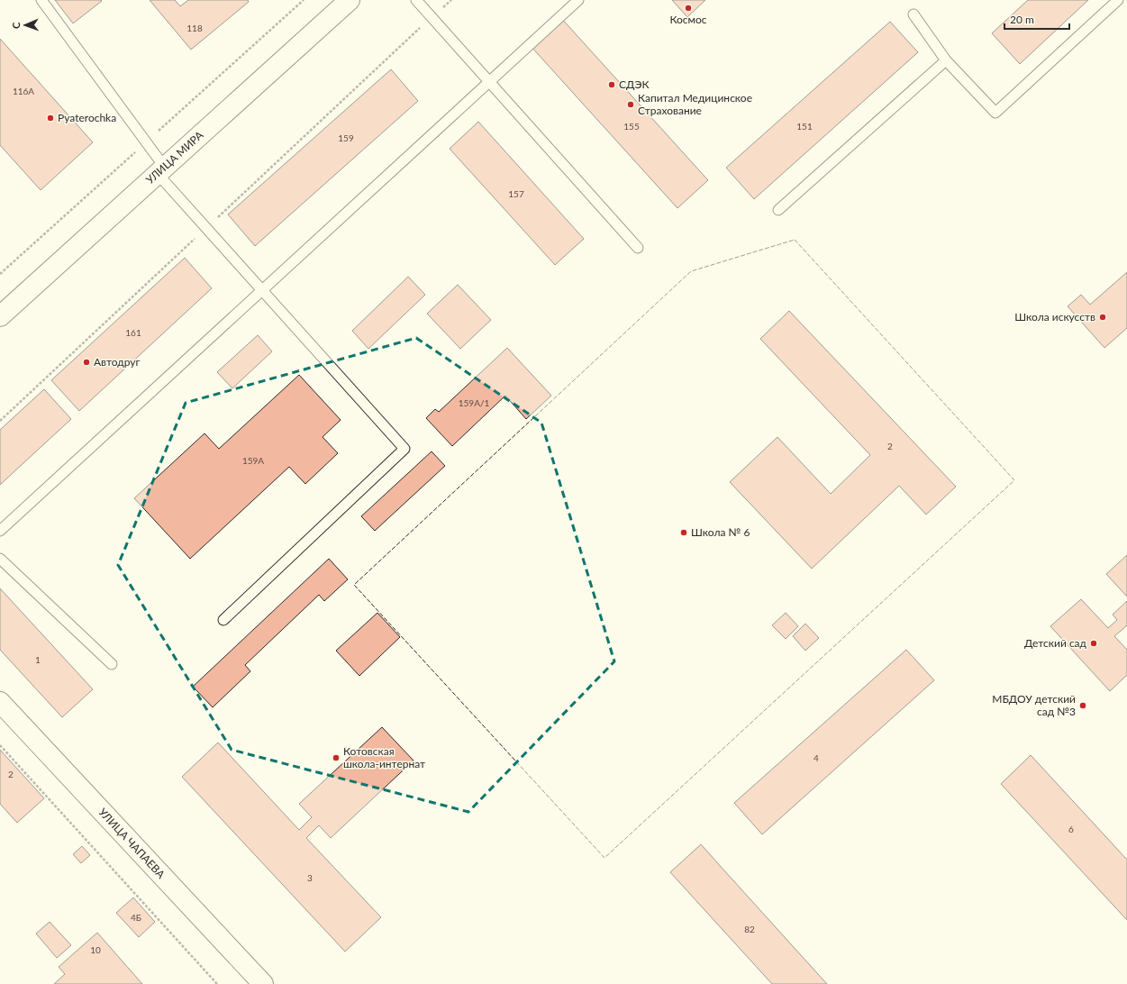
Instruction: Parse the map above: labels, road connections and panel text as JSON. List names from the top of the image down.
{
  "streets": {
    "street": ["УЛИЦА МИРА", "УЛИЦА ЧАПАЕВА"]
  },
  "places": [
    "Космос",
    "СДЭК",
    "Капитал Медицинское Страхование",
    "Pyaterochka",
    "Школа искусств",
    "Автодруг",
    "Школа № 6",
    "Детский сад",
    "МБДОУ детский сад №3",
    "Котовская школа-интернат"
  ],
  "house_numbers": [
    "118",
    "116А",
    "155",
    "151",
    "159",
    "157",
    "161",
    "159А/1",
    "2",
    "159А",
    "1",
    "4",
    "2",
    "6",
    "3",
    "4Б",
    "82",
    "10"
  ],
  "scale_bar": "20 m",
  "north": "left"
}
